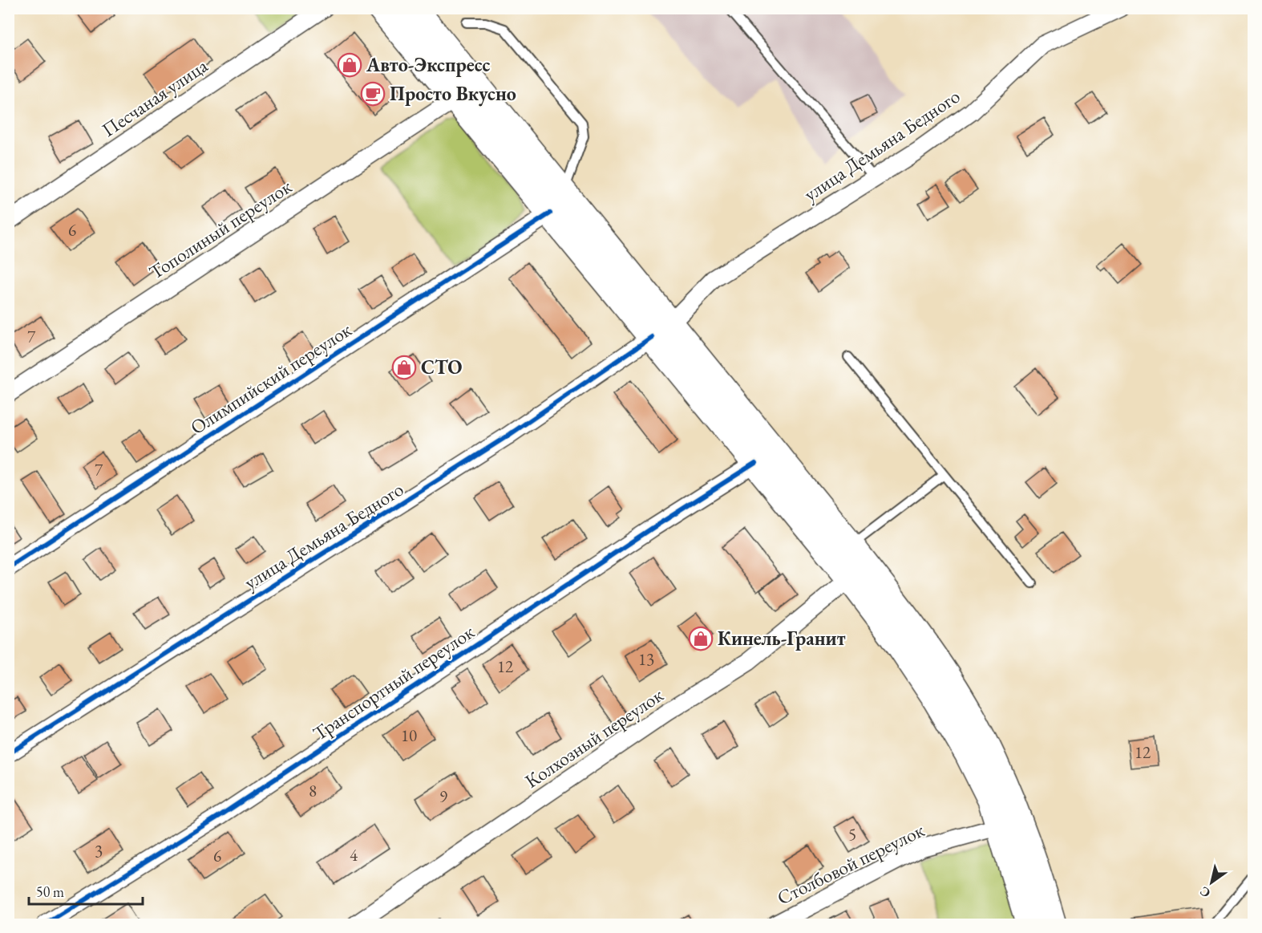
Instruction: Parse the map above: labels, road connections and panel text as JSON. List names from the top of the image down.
{
  "streets": {
    "street": [
      "Песчаная улица",
      "улица Демьяна Бедного",
      "Тополиный переулок",
      "Олимпийский переулок",
      "Транспортный переулок",
      "Колхозный переулок",
      "Столбовой переулок"
    ]
  },
  "places": {
    "shop": ["Авто-Экспресс", "СТО", "Кинель-Гранит"],
    "cafe": ["Просто Вкусно"]
  },
  "house_numbers": [
    "6",
    "7",
    "7",
    "13",
    "12",
    "10",
    "12",
    "8",
    "9",
    "5",
    "3",
    "4",
    "6"
  ],
  "scale_bar": "50 m",
  "north": "bottom left"
}
